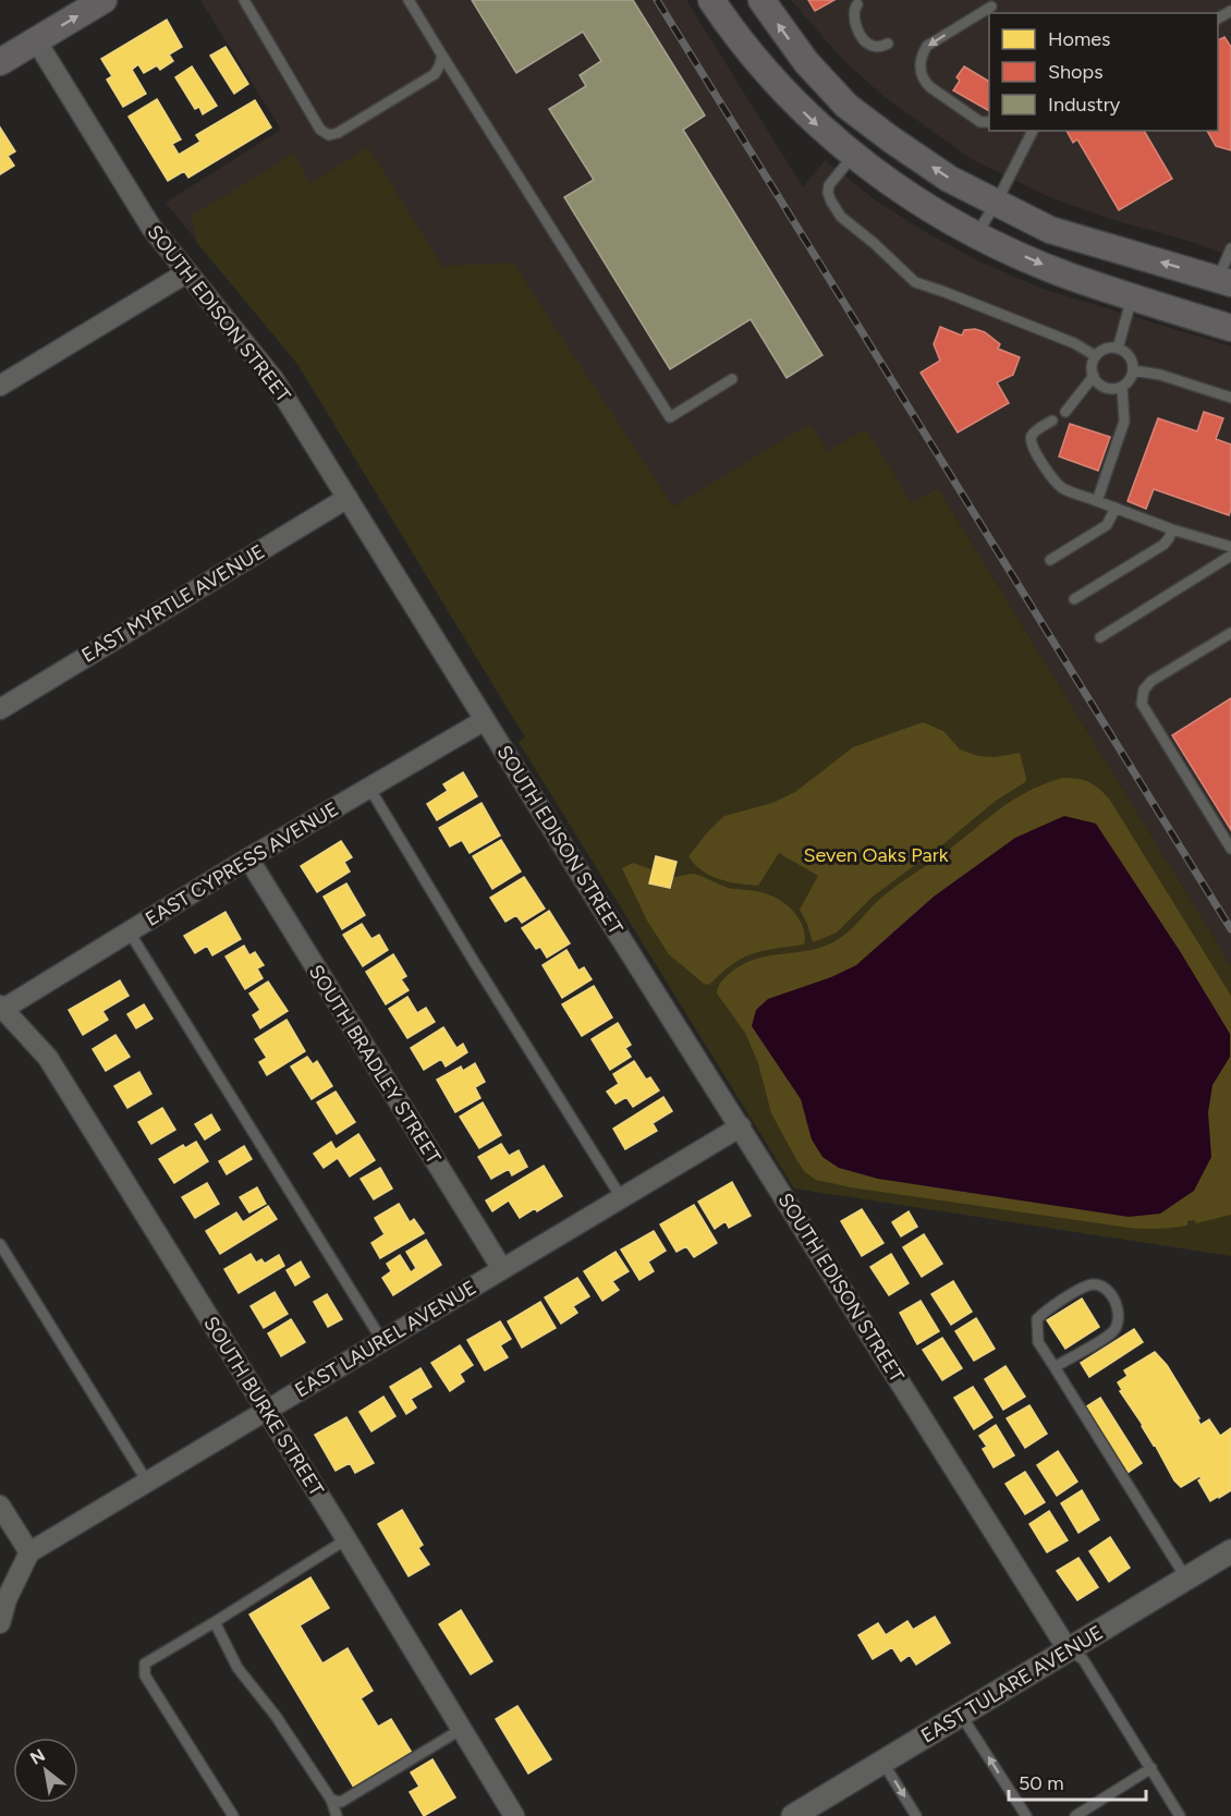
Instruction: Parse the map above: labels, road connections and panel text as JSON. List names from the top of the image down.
{
  "streets": {
    "street": [
      "SOUTH EDISON STREET",
      "EAST MYRTLE AVENUE",
      "EAST CYPRESS AVENUE",
      "SOUTH BRADLEY STREET",
      "EAST LAUREL AVENUE",
      "SOUTH BURKE STREET",
      "EAST TULARE AVENUE"
    ]
  },
  "crossings": [
    ["SOUTH EDISON STREET", "EAST MYRTLE AVENUE"],
    ["SOUTH EDISON STREET", "EAST CYPRESS AVENUE"],
    ["SOUTH EDISON STREET", "EAST LAUREL AVENUE"],
    ["SOUTH EDISON STREET", "EAST TULARE AVENUE"],
    ["EAST CYPRESS AVENUE", "SOUTH BRADLEY STREET"],
    ["EAST CYPRESS AVENUE", "SOUTH BURKE STREET"],
    ["SOUTH BRADLEY STREET", "EAST LAUREL AVENUE"],
    ["EAST LAUREL AVENUE", "SOUTH BURKE STREET"]
  ],
  "parks": ["Seven Oaks Park"],
  "legend": ["Homes", "Shops", "Industry"],
  "scale_bar": "50 m",
  "north": "top left"
}
